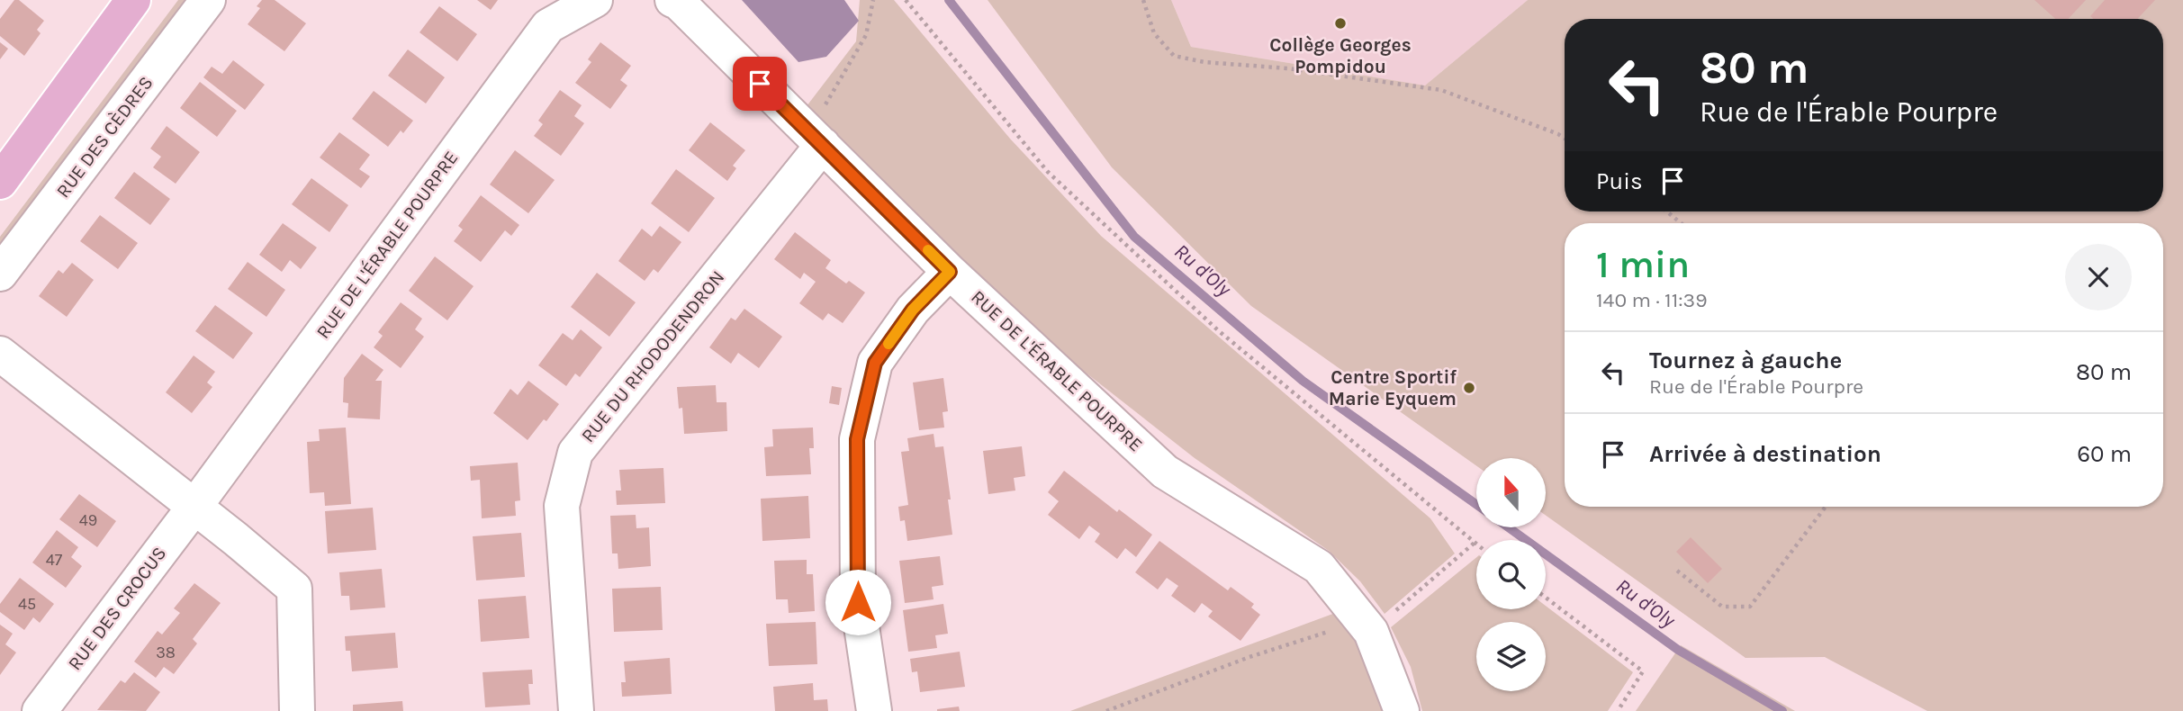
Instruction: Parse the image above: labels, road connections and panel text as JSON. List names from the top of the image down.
{
  "streets": {
    "street": [
      "RUE DES CÈDRES",
      "RUE DE L'ÉRABLE POURPRE",
      "RUE DU RHODODENDRON",
      "RUE DES CROCUS"
    ]
  },
  "crossings": [
    ["RUE DE L'ÉRABLE POURPRE", "RUE DU RHODODENDRON"],
    ["RUE DE L'ÉRABLE POURPRE", "RUE DES CROCUS"]
  ],
  "water": ["Ru d'Oly"],
  "places": ["Collège Georges Pompidou", "Centre Sportif Marie Eyquem"],
  "house_numbers": [
    "49",
    "47",
    "45",
    "38"
  ],
  "north": "top",
  "page": {
    "turn": ["80 m", "Rue de l'Érable Pourpre"],
    "then": "Puis",
    "heading": ["1 min", "140 m · 11:39"],
    "list": [
      {
        "name": "Tournez à gauche",
        "note": "Rue de l'Érable Pourpre",
        "value": "80 m"
      },
      {
        "name": "Arrivée à destination",
        "value": "60 m"
      }
    ]
  }
}
